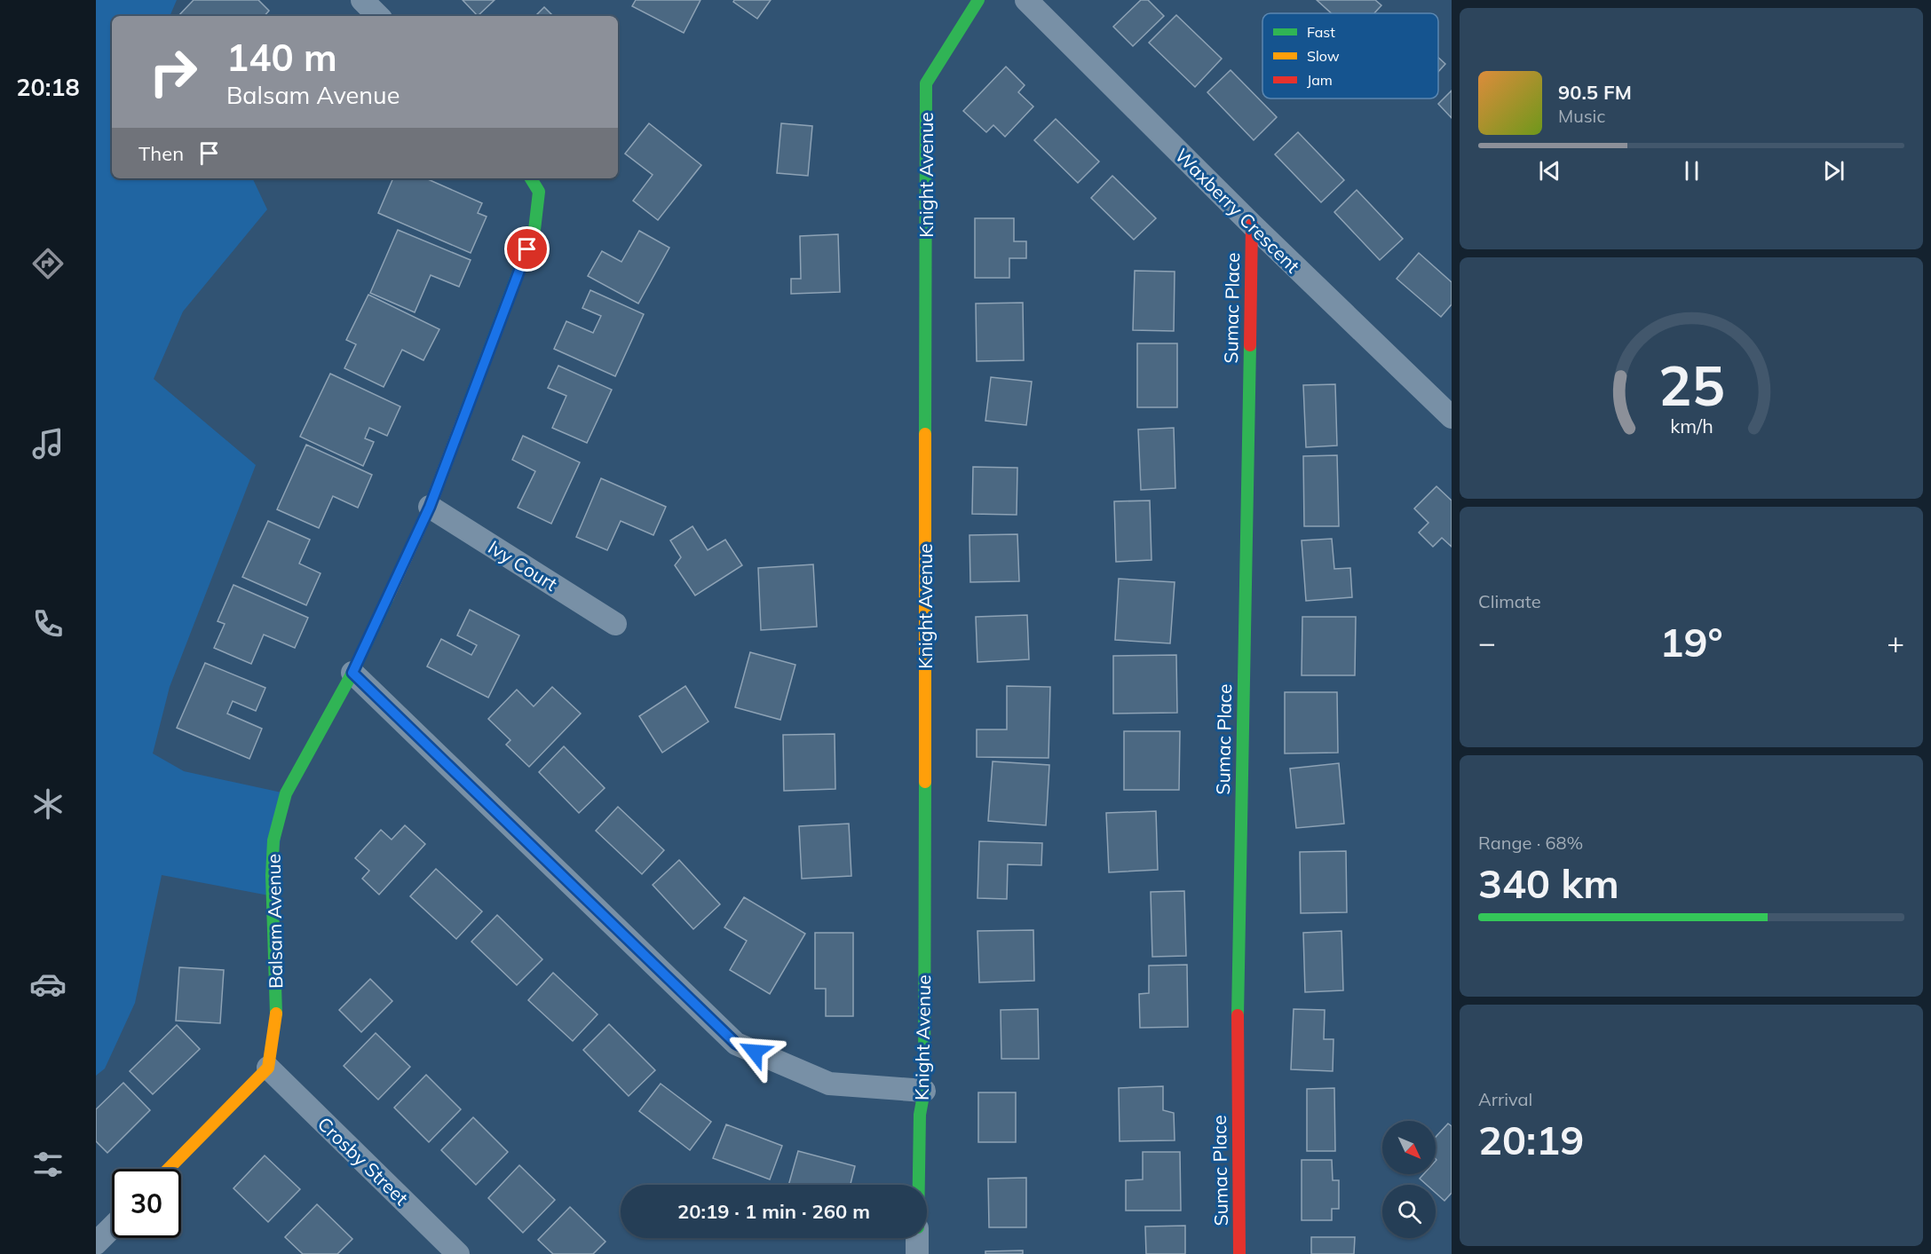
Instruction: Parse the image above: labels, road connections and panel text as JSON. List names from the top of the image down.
{
  "streets": {
    "street": [
      "Knight Avenue",
      "Waxberry Crescent",
      "Sumac Place",
      "Ivy Court",
      "Balsam Avenue",
      "Crosby Street"
    ]
  },
  "crossings": [
    ["Waxberry Crescent", "Sumac Place"],
    ["Ivy Court", "Balsam Avenue"],
    ["Balsam Avenue", "Crosby Street"]
  ],
  "legend": ["Fast", "Slow", "Jam"],
  "north": "bottom right",
  "page": {
    "tabs": "20:18",
    "turn": ["140 m", "Balsam Avenue"],
    "song": ["90.5 FM", "Music"],
    "then": "Then",
    "tile": [
      "Climate",
      ["Range · 68%", "340 km"],
      ["Arrival", "20:19"]
    ],
    "heat": ["−", "19°", "+"],
    "limit": "30",
    "trip": "20:19 · 1 min · 260 m",
    "gauge": ["25", "km/h"]
  }
}
